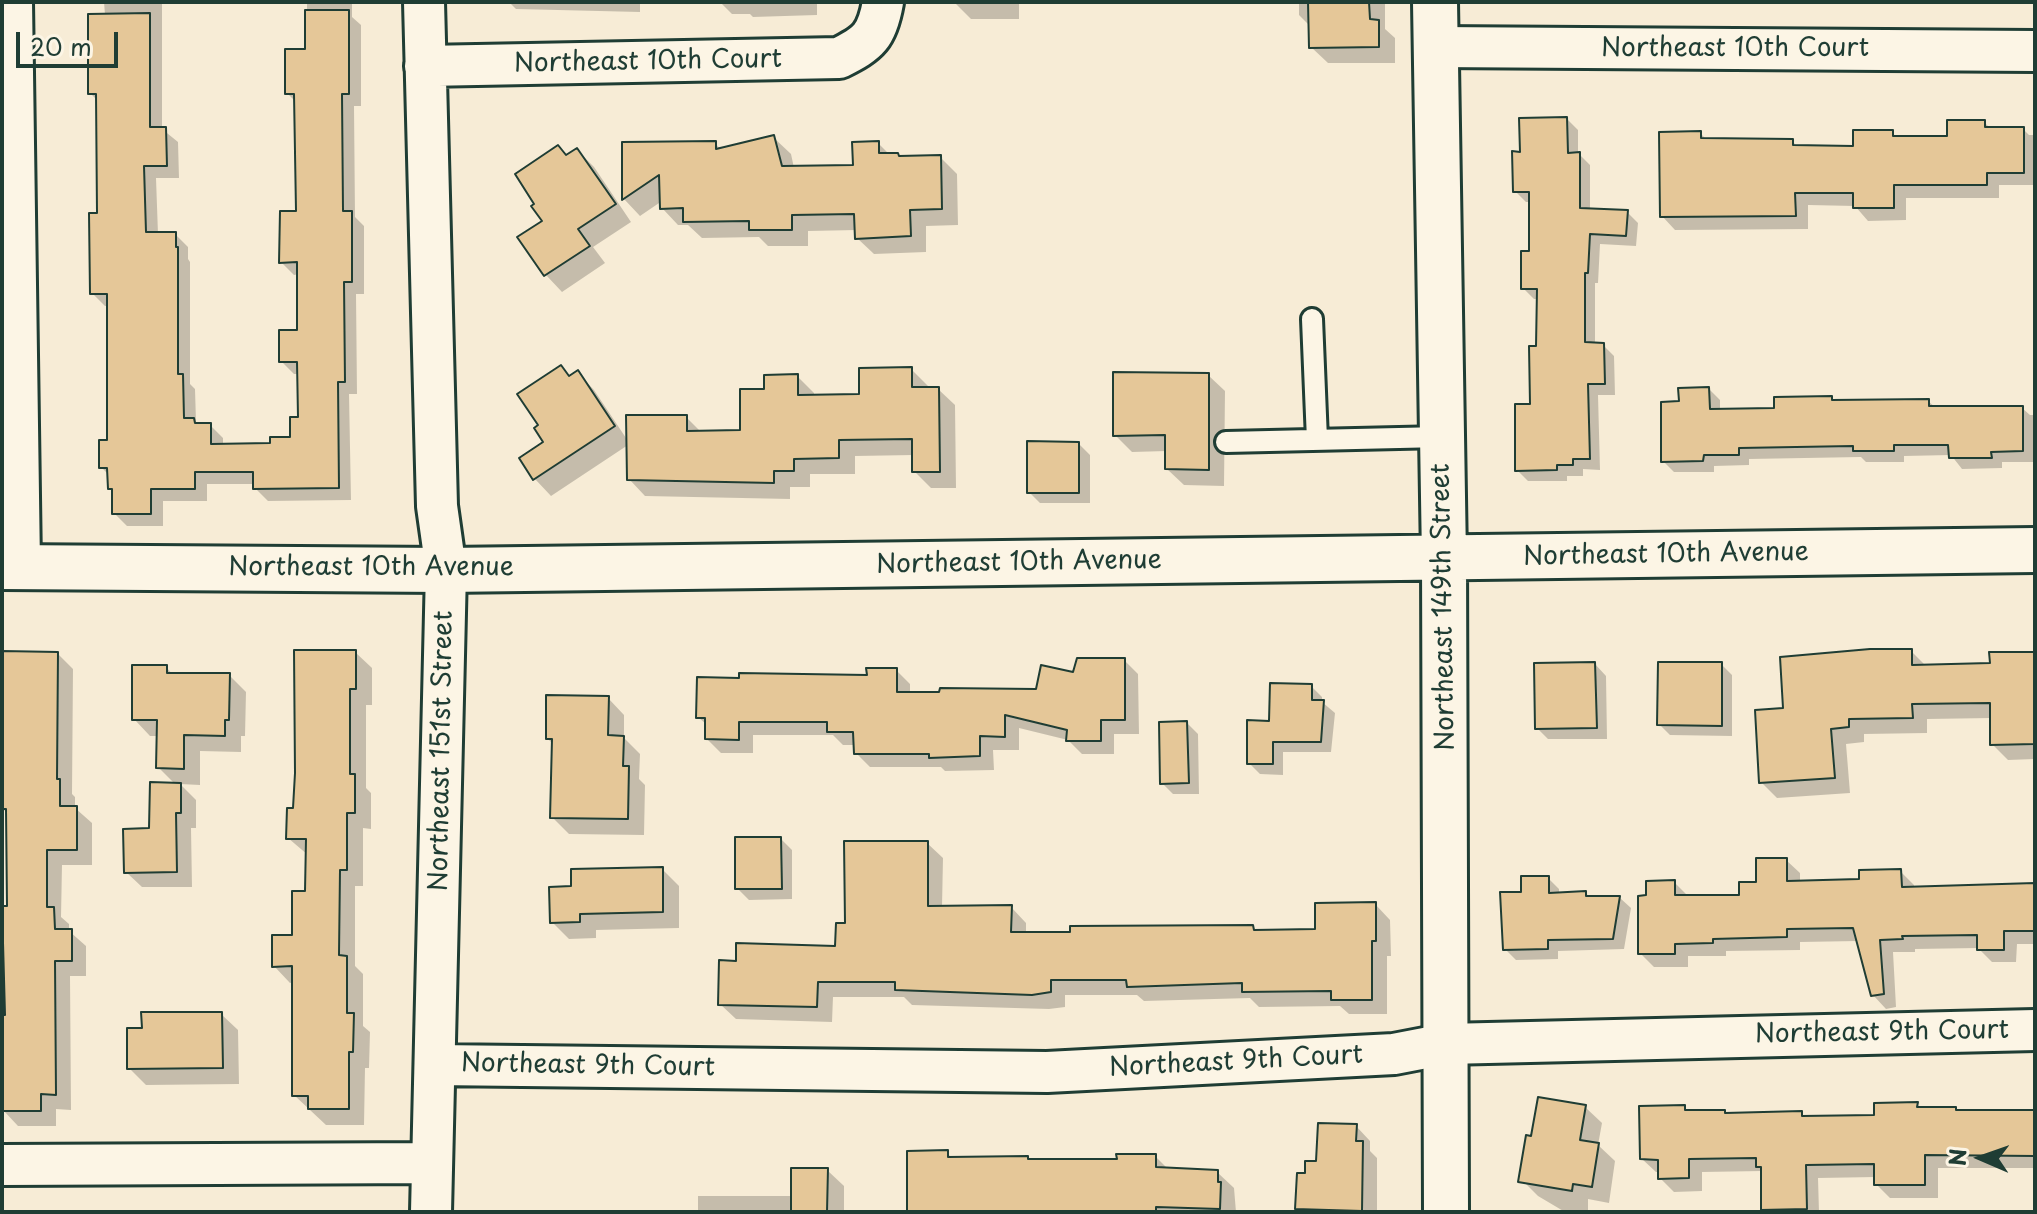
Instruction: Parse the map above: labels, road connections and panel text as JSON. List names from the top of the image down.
{
  "streets": {
    "street": [
      "Northeast 10th Court",
      "Northeast 10th Avenue",
      "Northeast 149th Street",
      "Northeast 151st Street",
      "Northeast 9th Court"
    ]
  },
  "crossings": [
    ["Northeast 10th Court", "Northeast 149th Street"],
    ["Northeast 10th Court", "Northeast 151st Street"],
    ["Northeast 10th Avenue", "Northeast 149th Street"],
    ["Northeast 10th Avenue", "Northeast 151st Street"],
    ["Northeast 149th Street", "Northeast 9th Court"],
    ["Northeast 151st Street", "Northeast 9th Court"]
  ],
  "scale_bar": "20 m",
  "north": "left"
}
